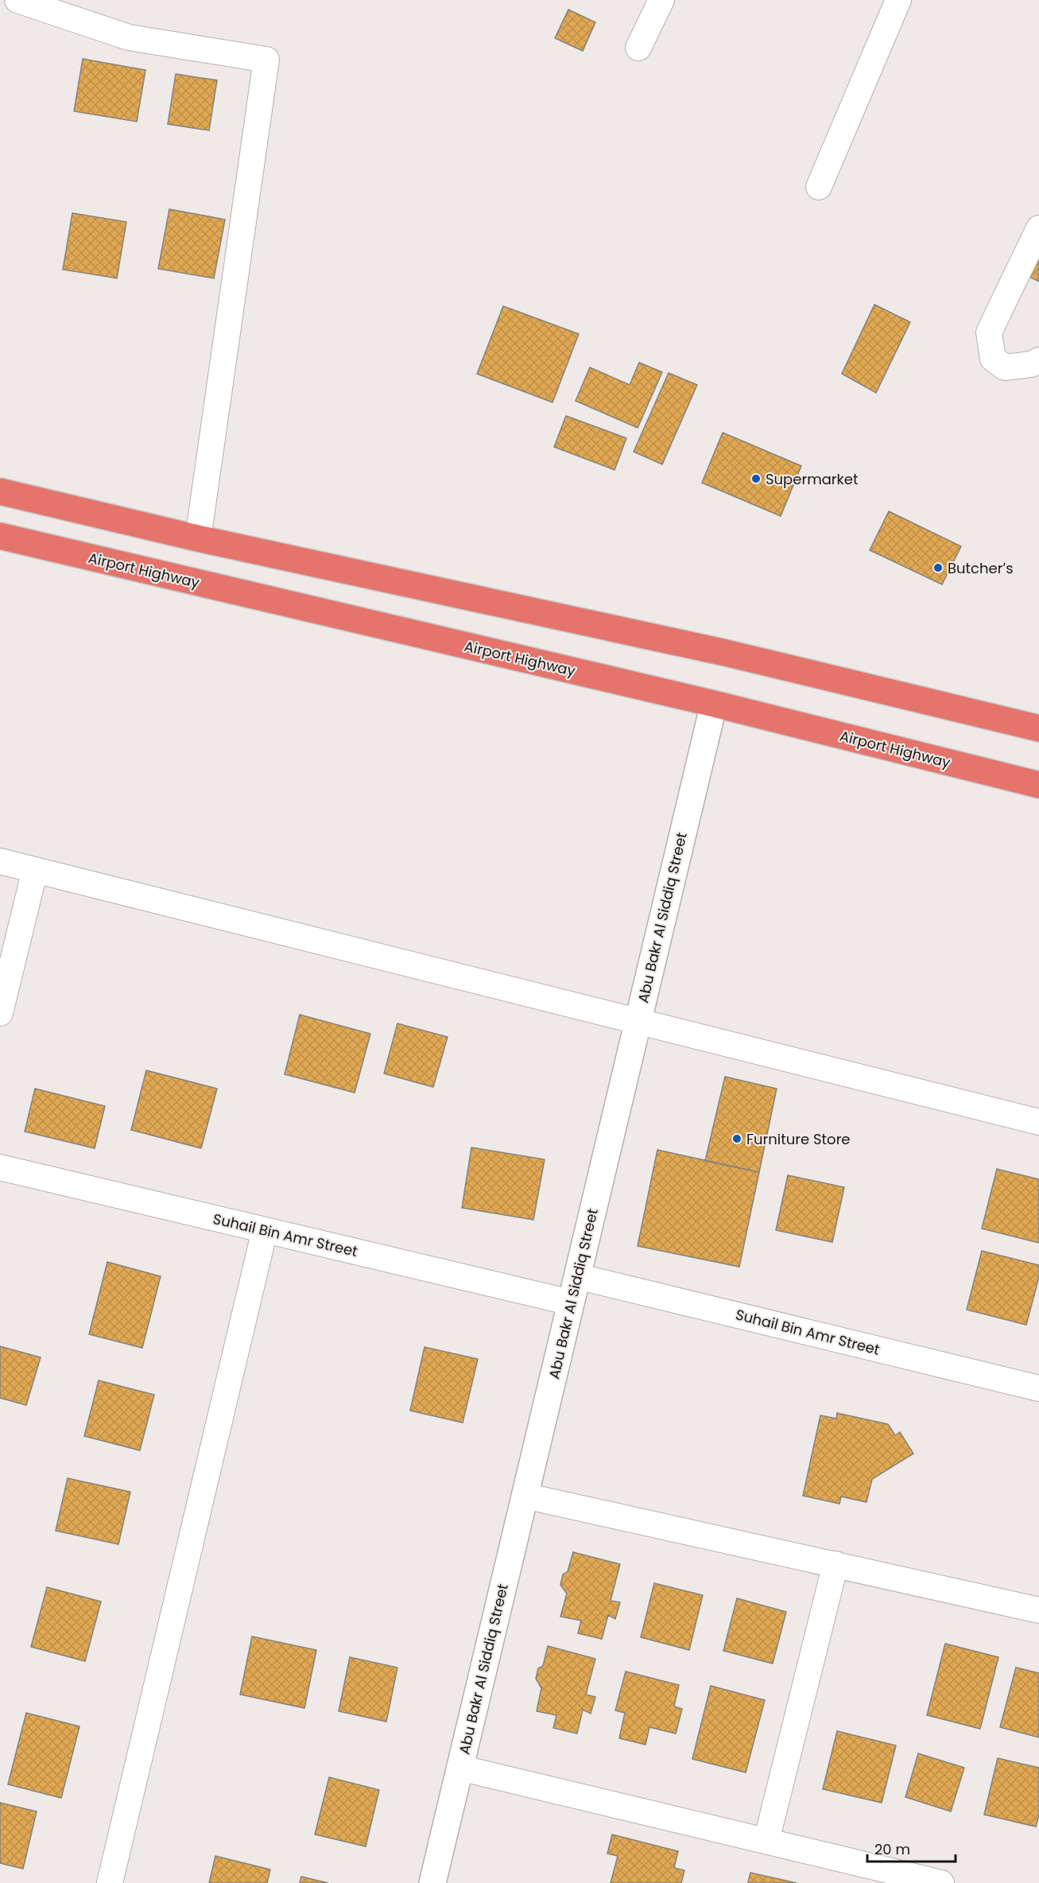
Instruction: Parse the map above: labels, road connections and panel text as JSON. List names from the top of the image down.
{
  "streets": {
    "highway": ["Airport Highway"],
    "street": ["Abu Bakr Al Siddiq Street", "Suhail Bin Amr Street"]
  },
  "crossings": [
    ["Airport Highway", "Abu Bakr Al Siddiq Street"],
    ["Abu Bakr Al Siddiq Street", "Suhail Bin Amr Street"]
  ],
  "places": ["Supermarket", "Butcher’s", "Furniture Store"],
  "scale_bar": "20 m"
}
